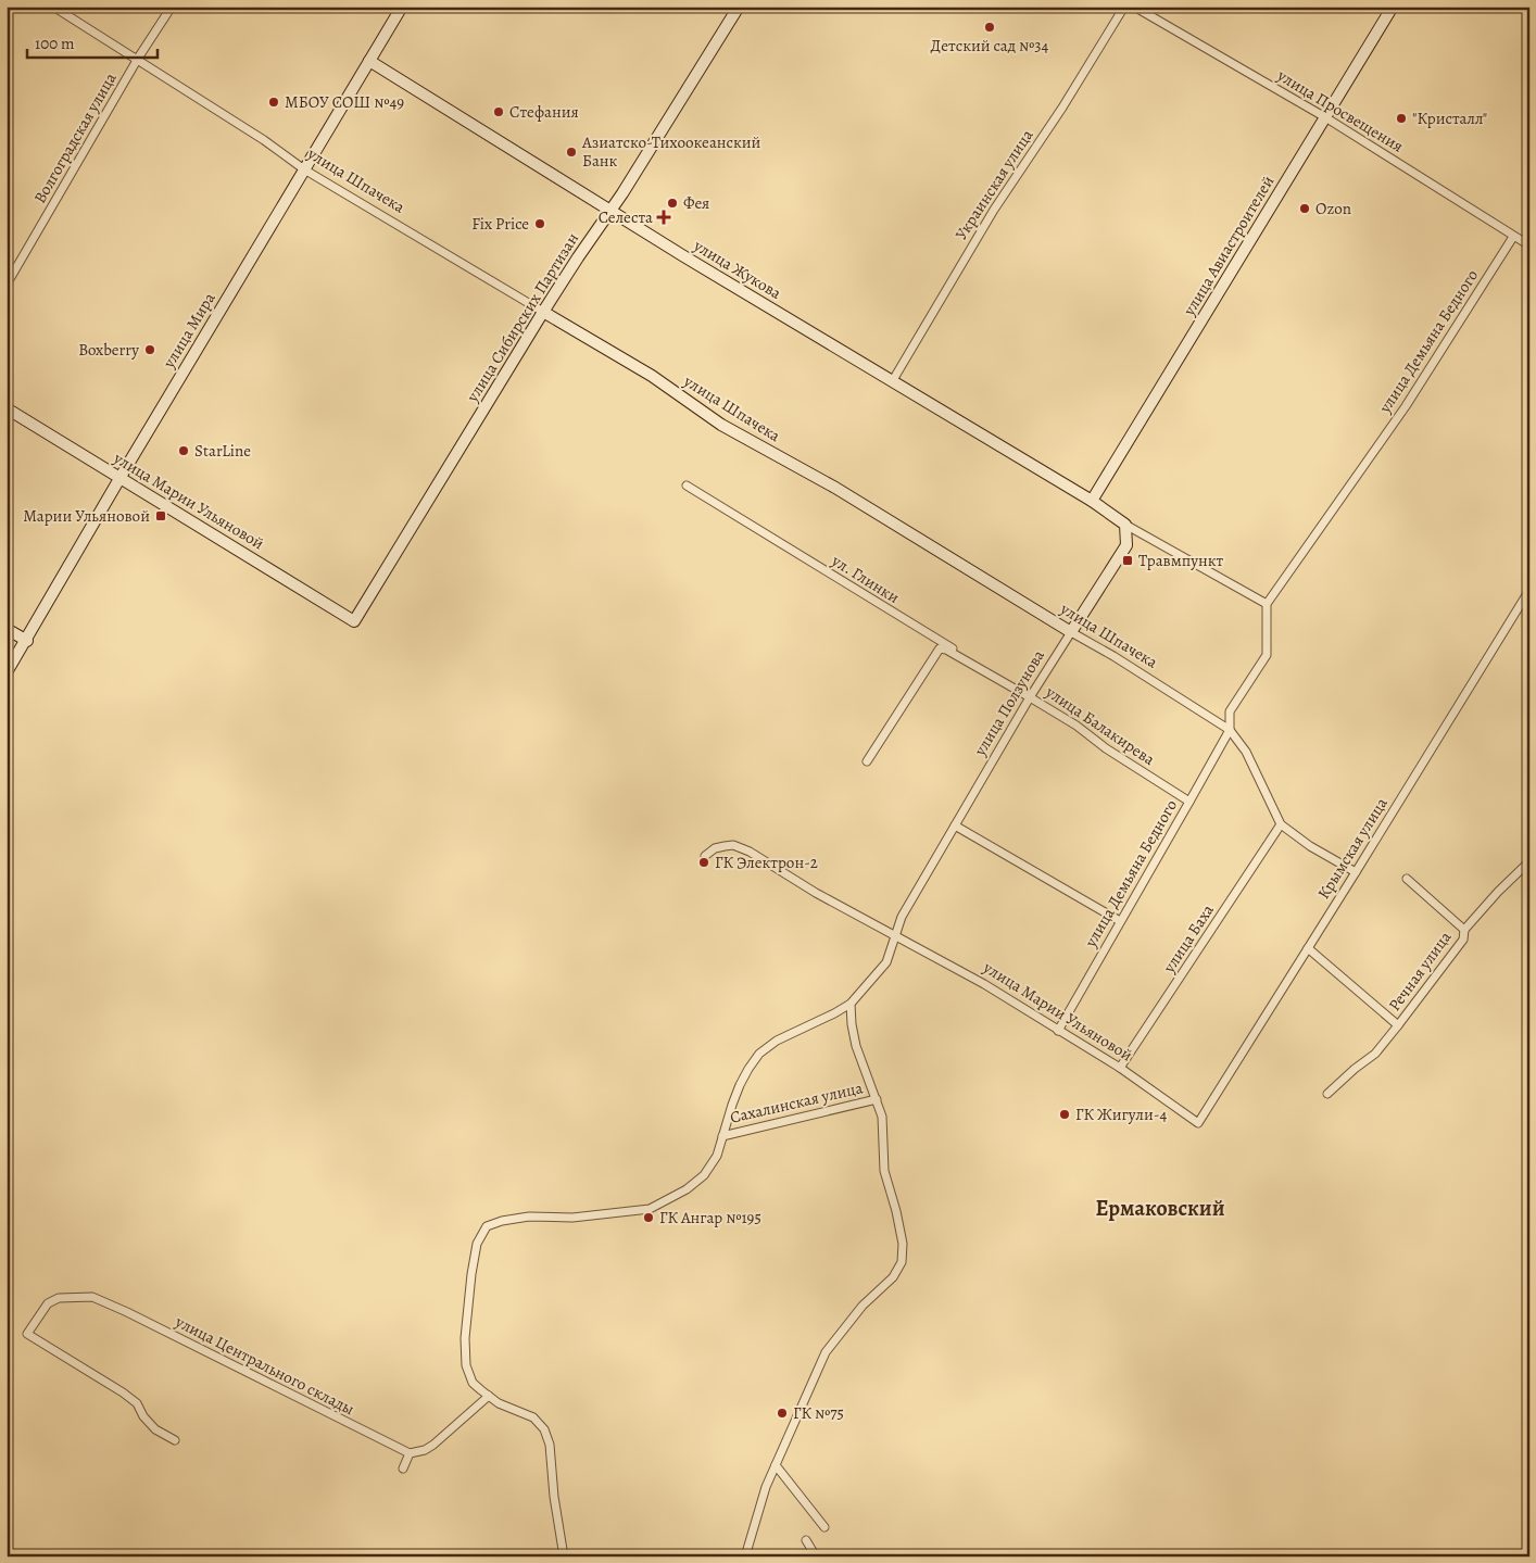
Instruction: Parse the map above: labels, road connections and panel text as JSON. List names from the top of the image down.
{
  "streets": {
    "street": [
      "улица Просвещения",
      "Волгоградская улица",
      "улица Шпачека",
      "Украинская улица",
      "улица Авиастроителей",
      "улица Жукова",
      "улица Сибирских Партизан",
      "улица Мира",
      "улица Демьяна Бедного",
      "улица Марии Ульяновой",
      "ул. Глинки",
      "улица Ползунова",
      "улица Балакирева",
      "Крымская улица",
      "улица Баха",
      "Речная улица",
      "Сахалинская улица",
      "улица Центрального склады"
    ]
  },
  "crossings": [
    ["улица Просвещения", "улица Авиастроителей"],
    ["улица Просвещения", "улица Демьяна Бедного"],
    ["Волгоградская улица", "улица Шпачека"],
    ["улица Шпачека", "улица Сибирских Партизан"],
    ["улица Шпачека", "улица Мира"],
    ["улица Шпачека", "улица Демьяна Бедного"],
    ["улица Шпачека", "улица Ползунова"],
    ["улица Шпачека", "Крымская улица"],
    ["улица Шпачека", "улица Баха"],
    ["Украинская улица", "улица Жукова"],
    ["улица Авиастроителей", "улица Жукова"],
    ["улица Жукова", "улица Сибирских Партизан"],
    ["улица Жукова", "улица Мира"],
    ["улица Сибирских Партизан", "улица Марии Ульяновой"],
    ["улица Мира", "улица Марии Ульяновой"],
    ["улица Демьяна Бедного", "улица Марии Ульяновой"],
    ["улица Демьяна Бедного", "улица Балакирева"],
    ["улица Марии Ульяновой", "улица Ползунова"],
    ["улица Марии Ульяновой", "Крымская улица"],
    ["улица Марии Ульяновой", "улица Баха"],
    ["ул. Глинки", "улица Ползунова"],
    ["ул. Глинки", "улица Балакирева"],
    ["улица Ползунова", "улица Балакирева"],
    ["улица Ползунова", "Сахалинская улица"]
  ],
  "districts": ["Ермаковский"],
  "places": {
    "other": [
      "Детский сад №34",
      "МБОУ СОШ №49",
      "Стефания",
      "\"Кристалл\"",
      "Азиатско-Тихоокеанский Банк",
      "Фея",
      "Ozon",
      "Fix Price",
      "Boxberry",
      "StarLine",
      "ГК Электрон-2",
      "ГК Жигули-4",
      "ГК Ангар №195",
      "ГК №75"
    ],
    "health": ["Селеста"],
    "transit": ["Марии Ульяновой", "Травмпункт"]
  },
  "scale_bar": "100 m"
}
